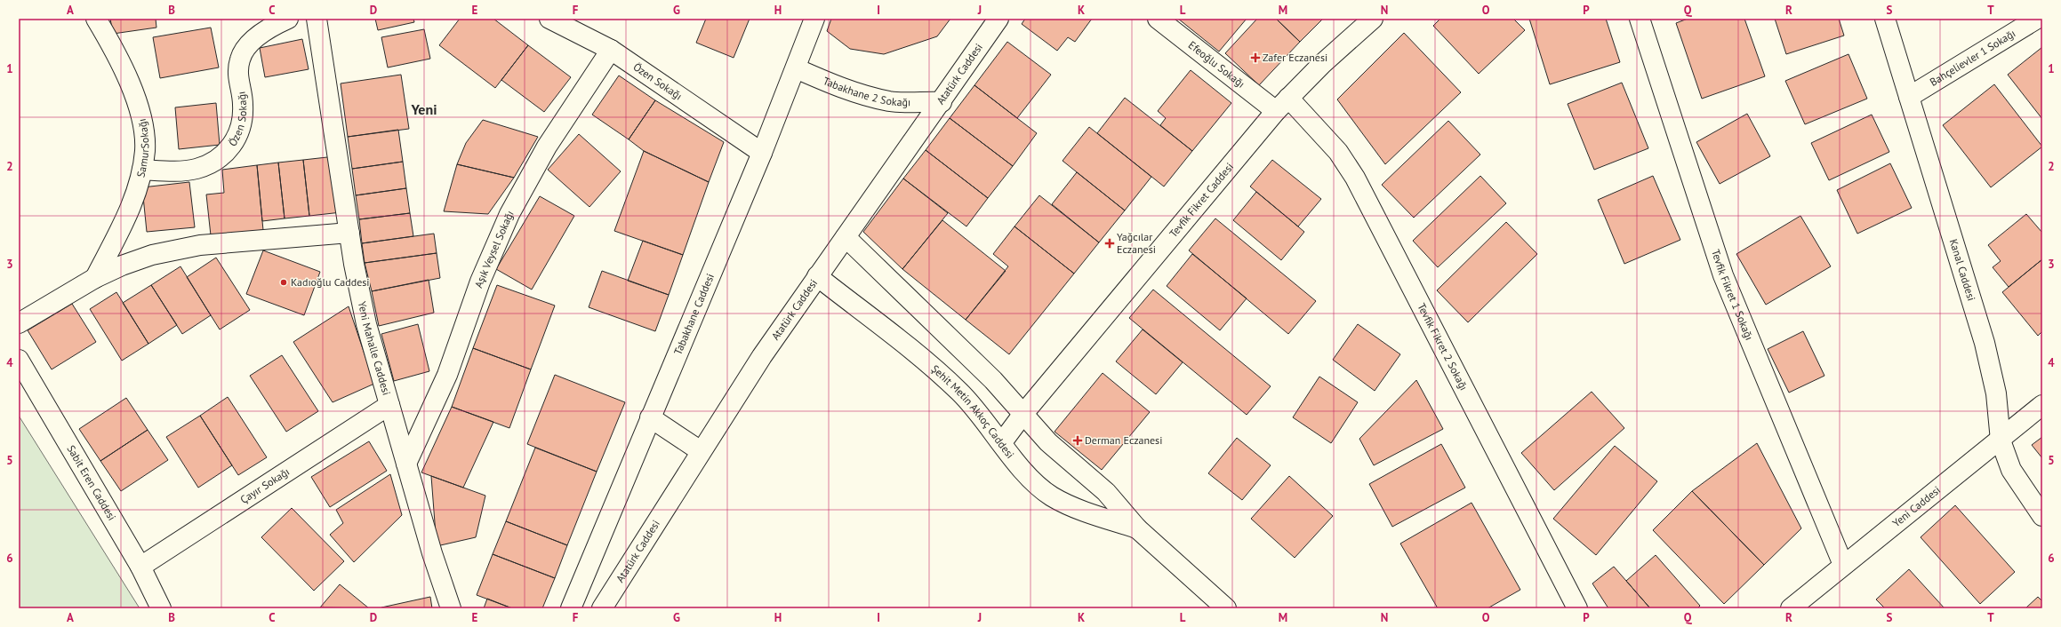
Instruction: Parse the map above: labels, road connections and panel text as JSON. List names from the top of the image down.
{
  "streets": {
    "street": [
      "Bahçelievler 1 Sokağı",
      "Efeoğlu Sokağı",
      "Atatürk Caddesi",
      "Özen Sokağı",
      "Tabakhane 2 Sokağı",
      "SamurSokağı",
      "Tevfik Fikret Caddesi",
      "Aşık Veysel Sokağı",
      "Kanal Caddesi",
      "Tevfik Fikret 1 Sokağı",
      "Tabakhane Caddesi",
      "Tevfik Fikret 2 Sokağı",
      "Yeni Mahalle Caddesi",
      "Şehit Metin Akkoç Caddesi",
      "Sabit Eren Caddesi",
      "Çayır Sokağı",
      "Yeni Caddesi"
    ]
  },
  "crossings": [
    ["Bahçelievler 1 Sokağı", "Kanal Caddesi"],
    ["Efeoğlu Sokağı", "Tevfik Fikret Caddesi"],
    ["Efeoğlu Sokağı", "Tevfik Fikret 2 Sokağı"],
    ["Atatürk Caddesi", "Tabakhane 2 Sokağı"],
    ["Atatürk Caddesi", "Şehit Metin Akkoç Caddesi"],
    ["Özen Sokağı", "SamurSokağı"],
    ["Özen Sokağı", "Aşık Veysel Sokağı"],
    ["Özen Sokağı", "Tabakhane Caddesi"],
    ["Tabakhane 2 Sokağı", "Tabakhane Caddesi"],
    ["Tevfik Fikret Caddesi", "Tevfik Fikret 2 Sokağı"],
    ["Tevfik Fikret Caddesi", "Şehit Metin Akkoç Caddesi"],
    ["Aşık Veysel Sokağı", "Yeni Mahalle Caddesi"],
    ["Kanal Caddesi", "Yeni Caddesi"],
    ["Tevfik Fikret 1 Sokağı", "Yeni Caddesi"],
    ["Yeni Mahalle Caddesi", "Çayır Sokağı"],
    ["Sabit Eren Caddesi", "Çayır Sokağı"]
  ],
  "districts": ["Yeni"],
  "places": {
    "health": ["Zafer Eczanesi", "Yağcılar Eczanesi", "Derman Eczanesi"],
    "other": ["Kadıoğlu Caddesi"]
  },
  "grid": {
    "columns": [
      "A",
      "B",
      "C",
      "D",
      "E",
      "F",
      "G",
      "H",
      "I",
      "J",
      "K",
      "L",
      "M",
      "N",
      "O",
      "P",
      "Q",
      "R",
      "S",
      "T"
    ],
    "rows": [
      "1",
      "2",
      "3",
      "4",
      "5",
      "6"
    ]
  }
}
